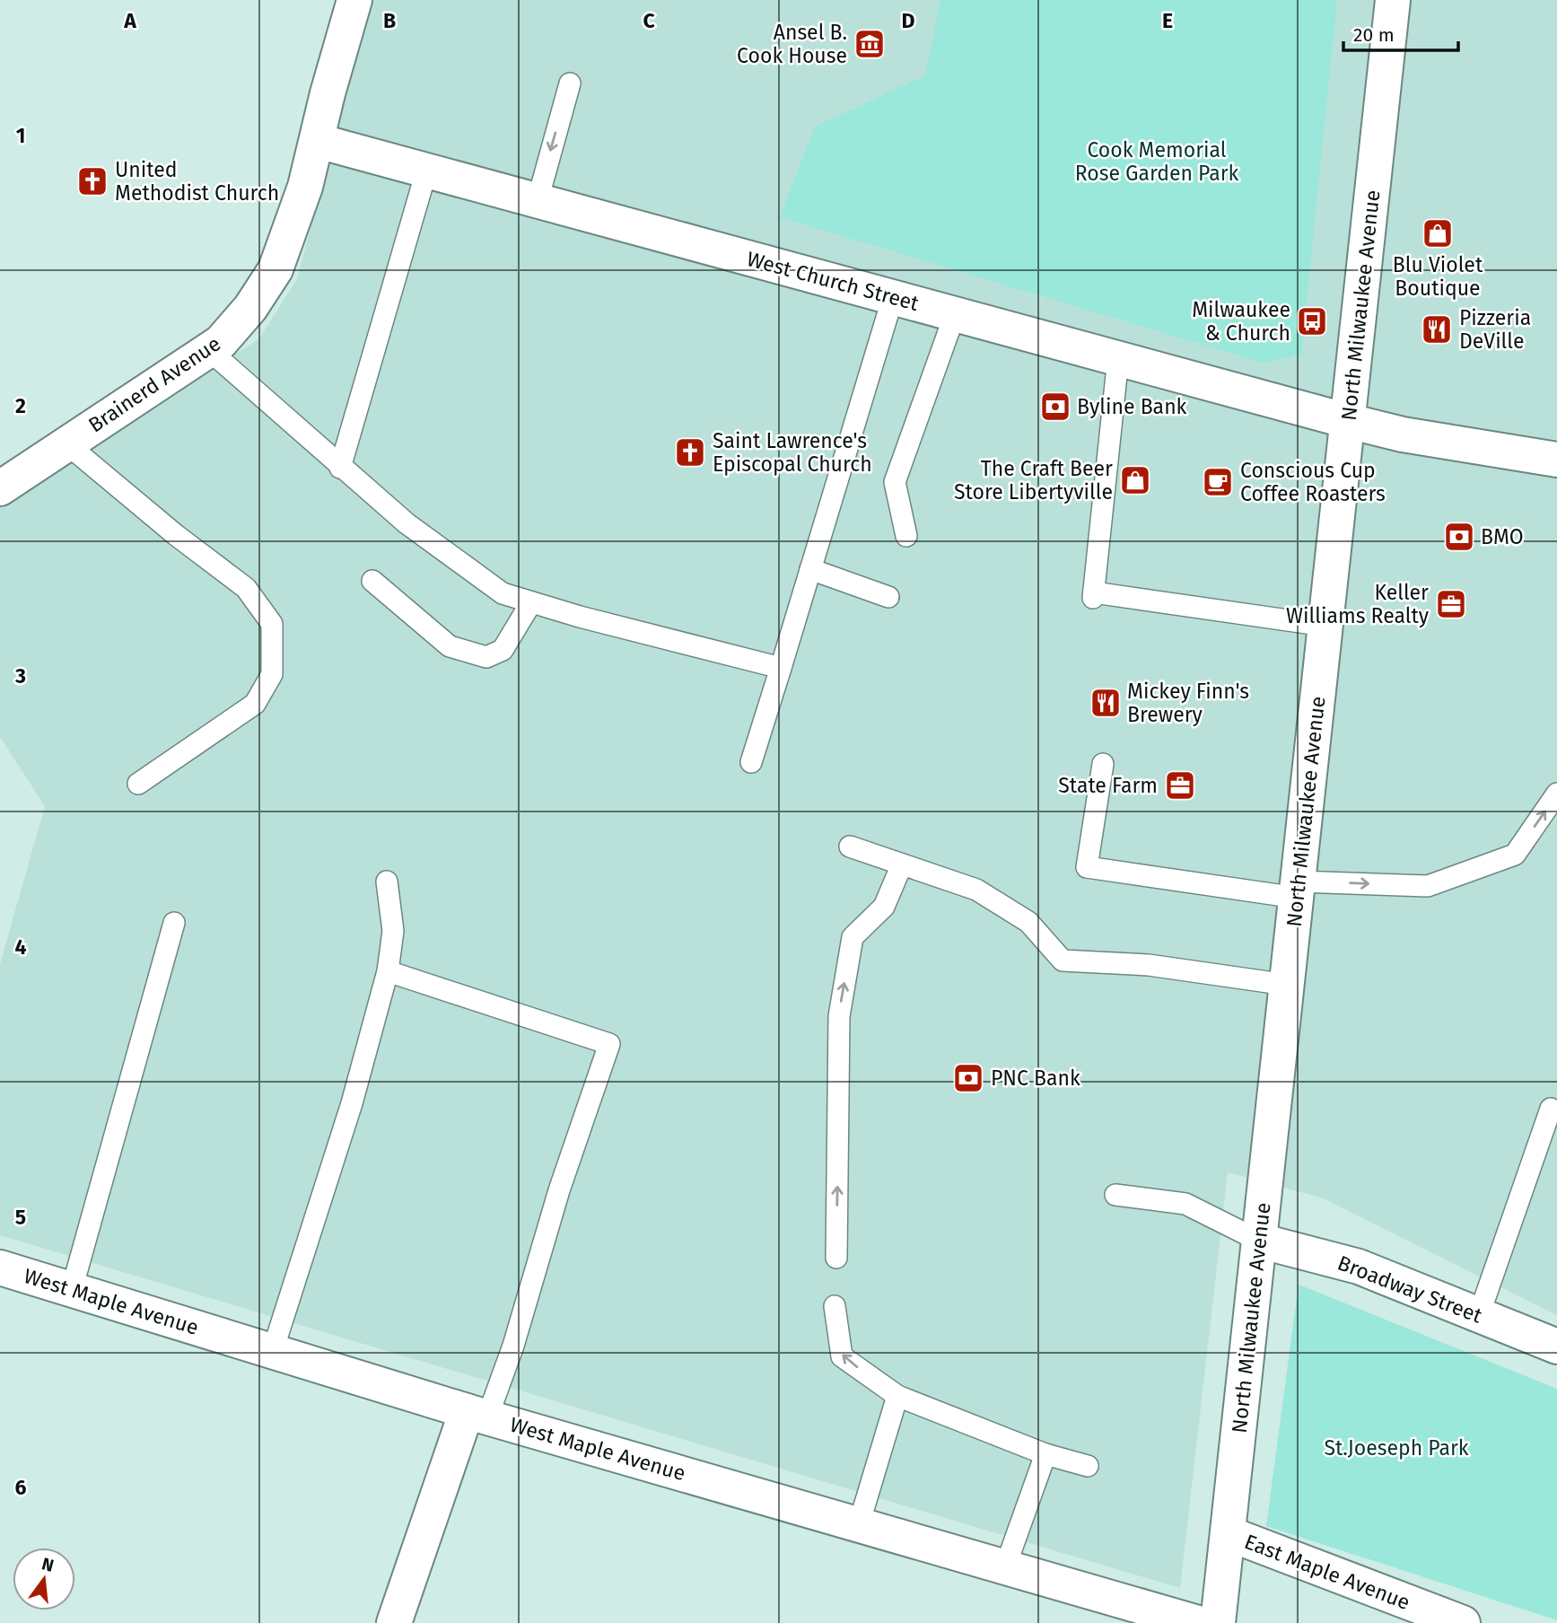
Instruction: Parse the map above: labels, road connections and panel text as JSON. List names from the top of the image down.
{
  "streets": {
    "street": [
      "West Church Street",
      "North Milwaukee Avenue",
      "Brainerd Avenue",
      "Broadway Street",
      "West Maple Avenue",
      "East Maple Avenue"
    ]
  },
  "crossings": [
    ["West Church Street", "North Milwaukee Avenue"],
    ["West Church Street", "Brainerd Avenue"],
    ["North Milwaukee Avenue", "Broadway Street"],
    ["North Milwaukee Avenue", "East Maple Avenue"]
  ],
  "parks": ["Cook Memorial Rose Garden Park", "St.Joeseph Park"],
  "places": {
    "museum": ["Ansel B. Cook House"],
    "church": ["United Methodist Church", "Saint Lawrence's Episcopal Church"],
    "shop": ["Blu Violet Boutique", "The Craft Beer Store Libertyville"],
    "bus stop": ["Milwaukee & Church"],
    "restaurant": ["Pizzeria DeVille", "Mickey Finn's Brewery"],
    "bank": ["Byline Bank", "BMO", "PNC Bank"],
    "cafe": ["Conscious Cup Coffee Roasters"],
    "office": ["Keller Williams Realty", "State Farm"]
  },
  "scale_bar": "20 m",
  "north": "top",
  "grid": {
    "columns": [
      "A",
      "B",
      "C",
      "D",
      "E"
    ],
    "rows": [
      "1",
      "2",
      "3",
      "4",
      "5",
      "6"
    ]
  }
}
